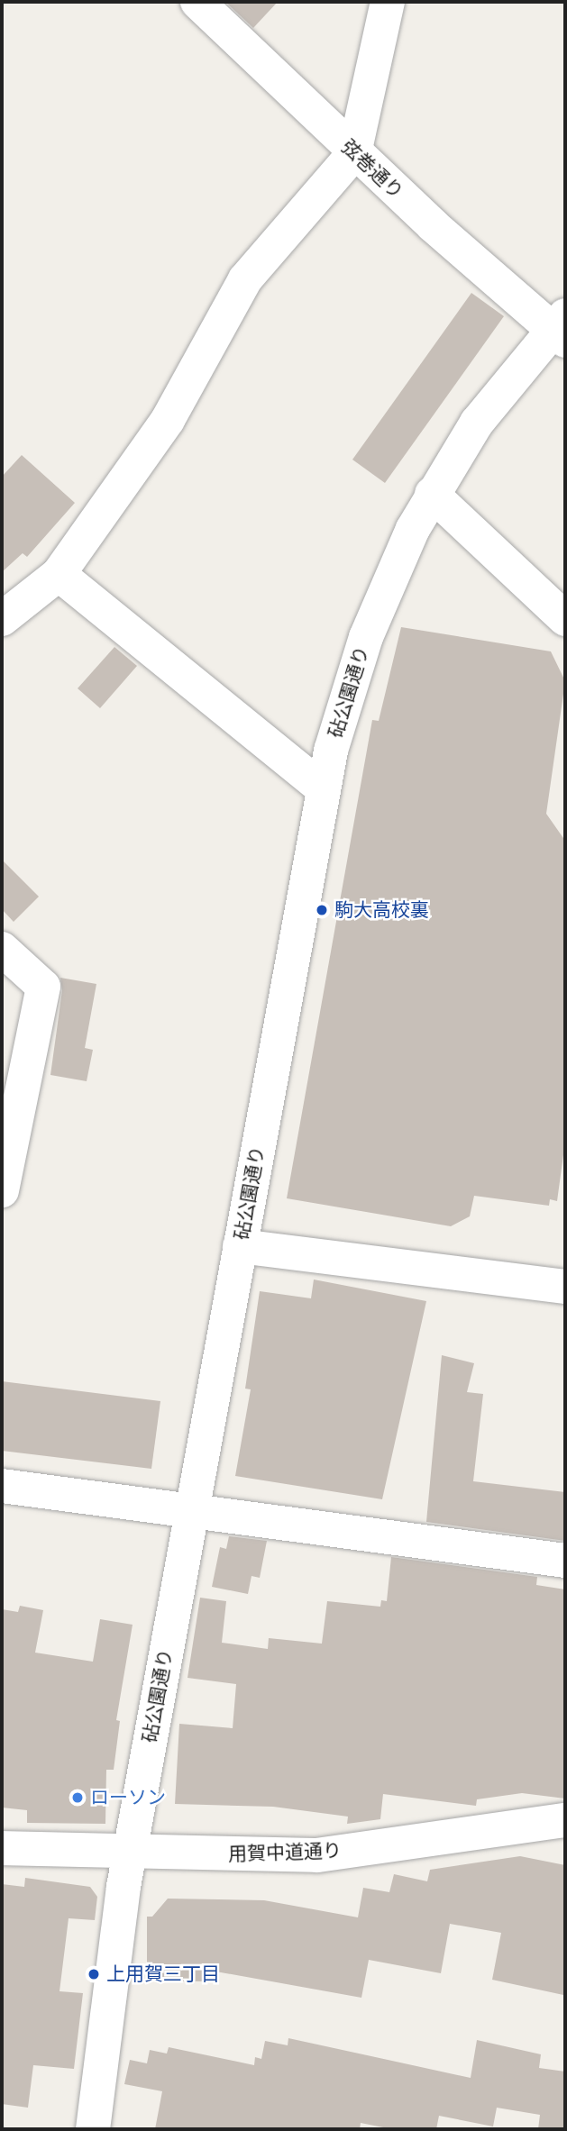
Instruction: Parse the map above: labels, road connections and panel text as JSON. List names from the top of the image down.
{
  "streets": {
    "street": ["弦巻通り", "砧公園通り", "用賀中道通り"]
  },
  "crossings": [
    ["弦巻通り", "砧公園通り"],
    ["砧公園通り", "用賀中道通り"]
  ],
  "places": ["駒大高校裏", "ローソン", "上用賀三丁目"]
}
